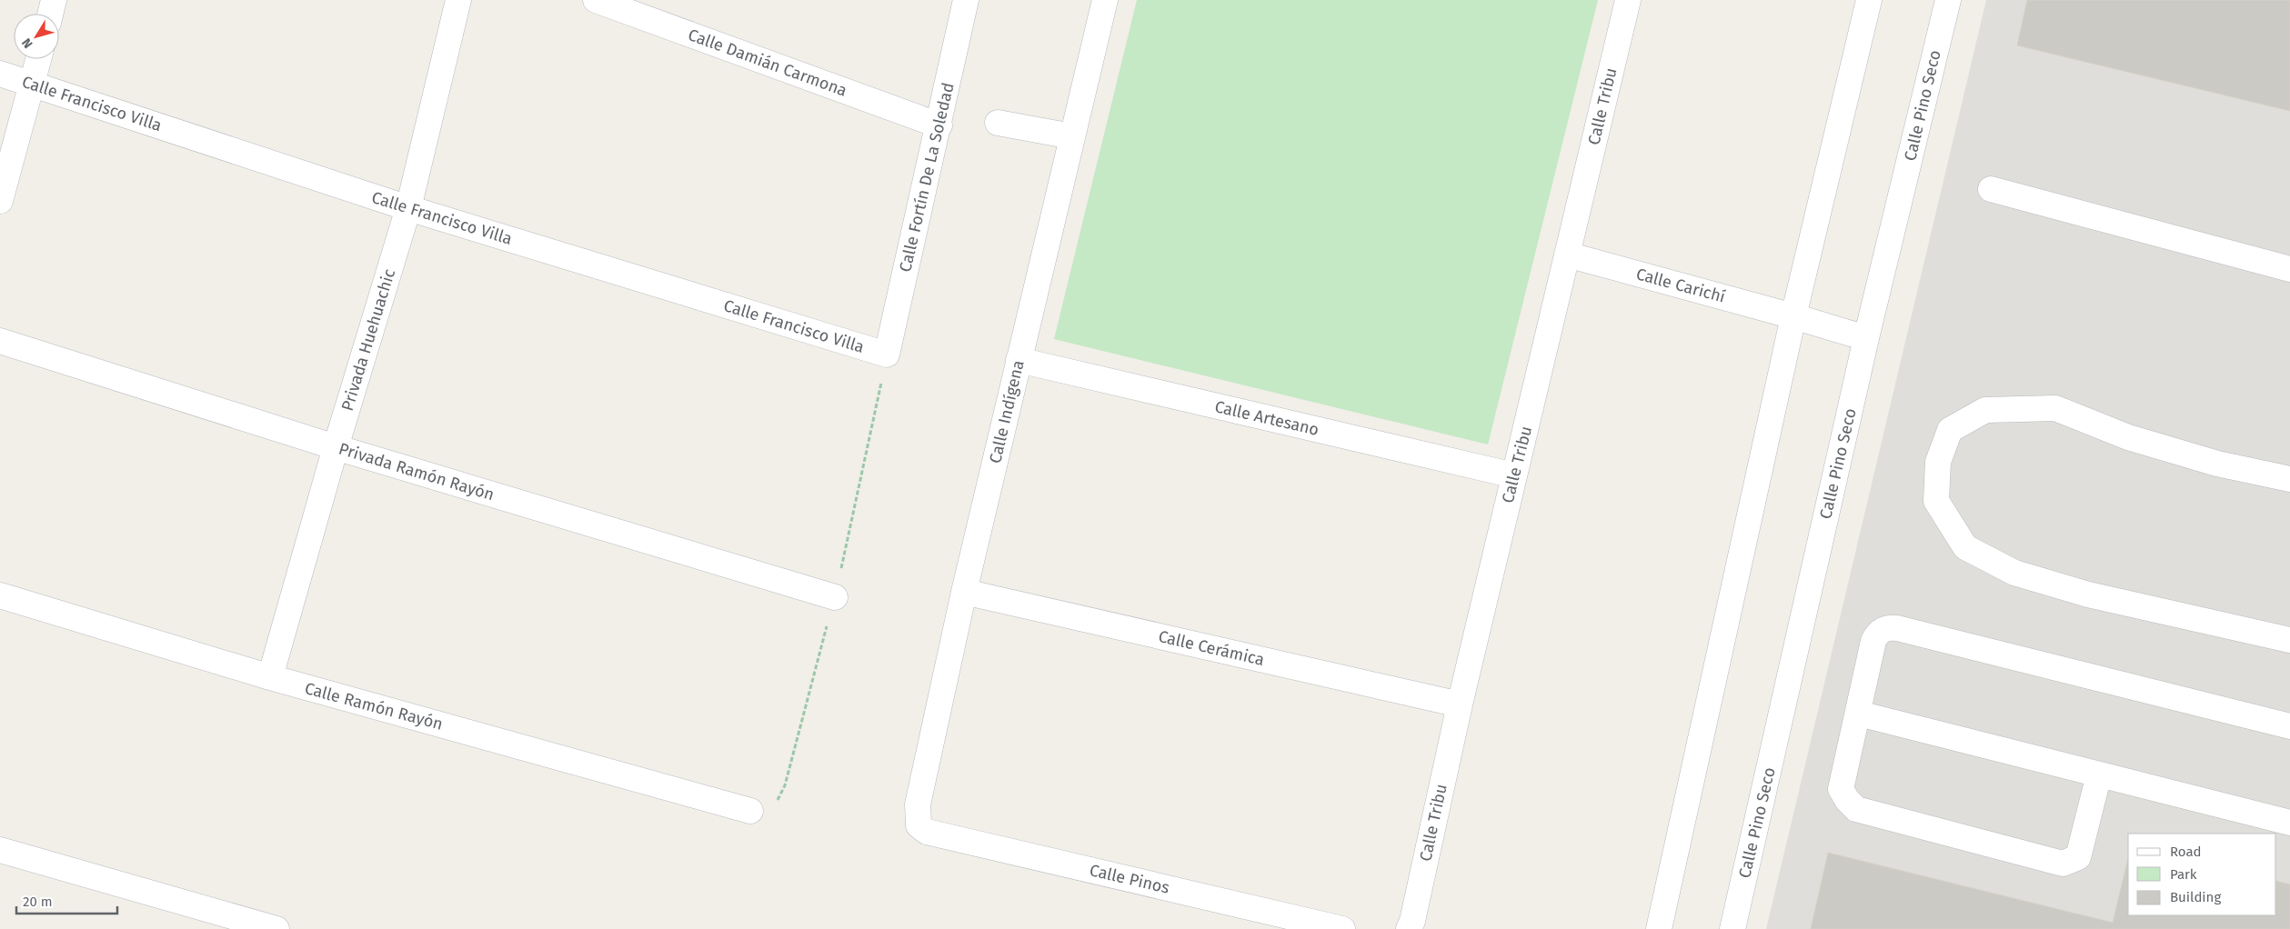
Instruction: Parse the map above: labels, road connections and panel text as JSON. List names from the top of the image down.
{
  "streets": {
    "street": [
      "Calle Damián Carmona",
      "Calle Francisco Villa",
      "Calle Pino Seco",
      "Calle Tribu",
      "Calle Fortín De La Soledad",
      "Calle Carichí",
      "Privada Huehuachic",
      "Calle Indígena",
      "Calle Artesano",
      "Privada Ramón Rayón",
      "Calle Cerámica",
      "Calle Ramón Rayón",
      "Calle Pinos"
    ]
  },
  "crossings": [
    ["Calle Damián Carmona", "Calle Fortín De La Soledad"],
    ["Calle Francisco Villa", "Calle Fortín De La Soledad"],
    ["Calle Francisco Villa", "Privada Huehuachic"],
    ["Calle Pino Seco", "Calle Carichí"],
    ["Calle Tribu", "Calle Carichí"],
    ["Calle Tribu", "Calle Artesano"],
    ["Calle Tribu", "Calle Cerámica"],
    ["Privada Huehuachic", "Privada Ramón Rayón"],
    ["Privada Huehuachic", "Calle Ramón Rayón"],
    ["Calle Indígena", "Calle Artesano"],
    ["Calle Indígena", "Calle Cerámica"],
    ["Calle Indígena", "Calle Pinos"]
  ],
  "legend": ["Road", "Park", "Building"],
  "scale_bar": "20 m",
  "north": "bottom left"
}
